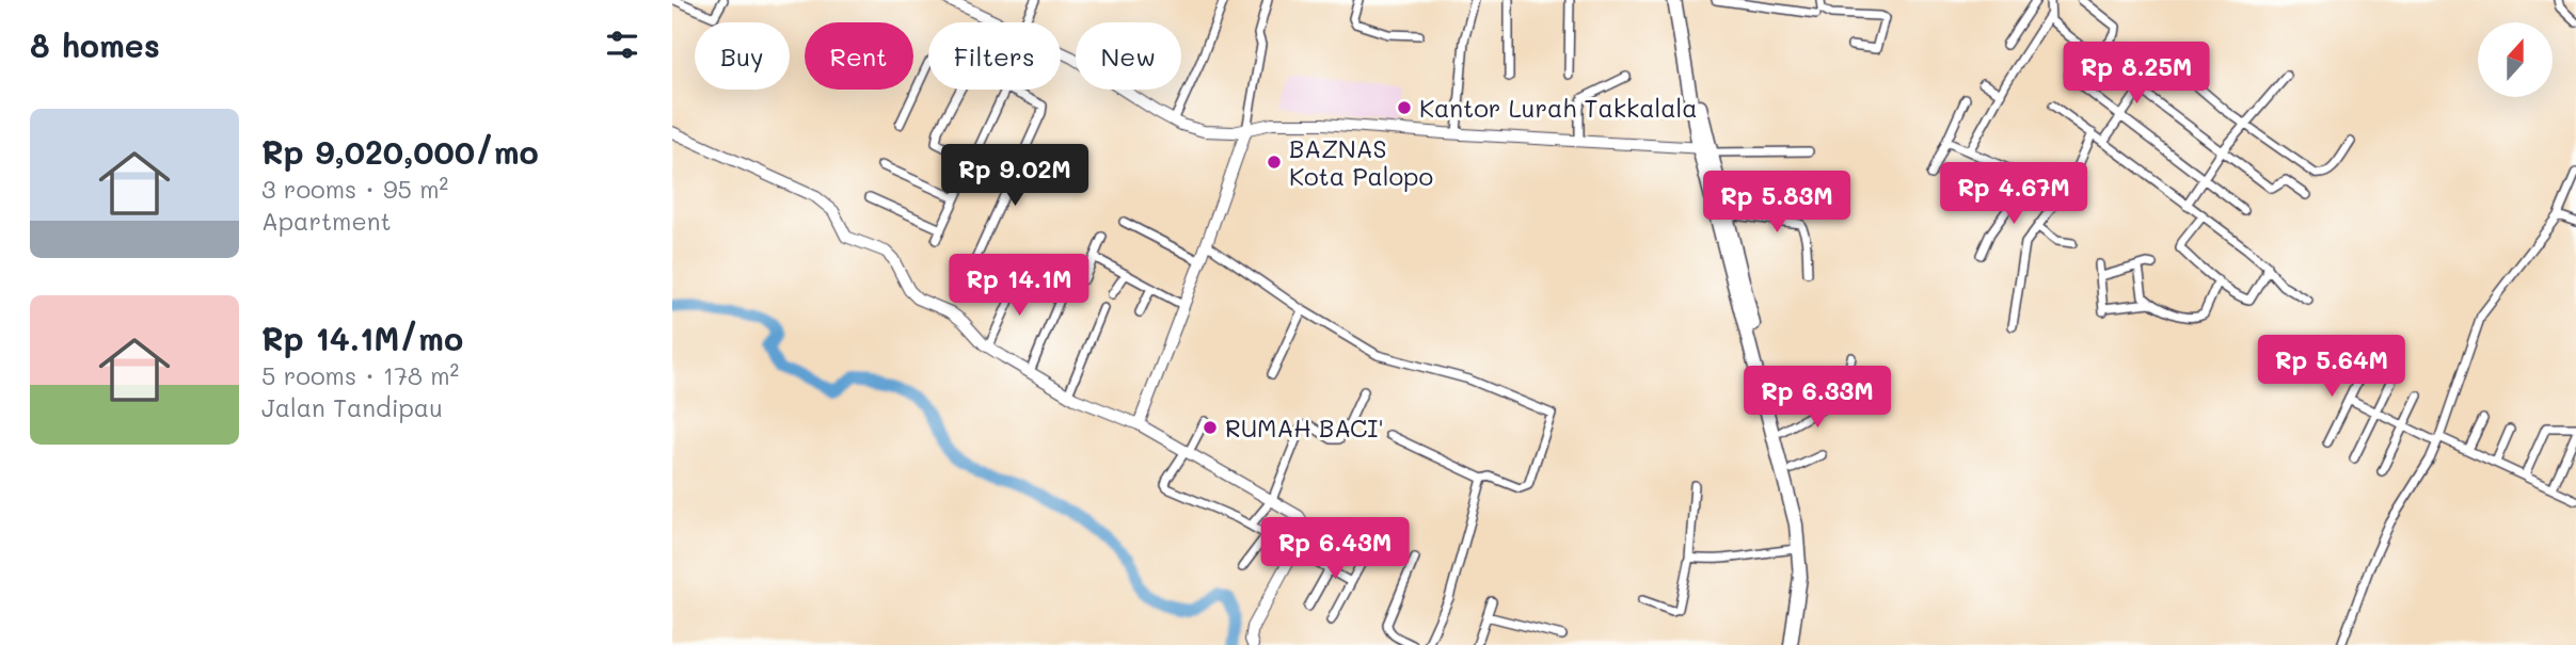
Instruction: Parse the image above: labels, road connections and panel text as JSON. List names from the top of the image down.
{
  "places": ["Kantor Lurah Takkalala", "BAZNAS Kota Palopo", "RUMAH BACI'"],
  "north": "top",
  "page": {
    "heading": "8 homes",
    "chip": [
      "Buy",
      "Rent",
      "Filters",
      "New"
    ],
    "price": [
      "Rp 8.25M",
      "Rp 9.02M",
      "Rp 4.67M",
      "Rp 5.83M",
      "Rp 14.1M",
      "Rp 5.64M",
      "Rp 6.33M",
      "Rp 6.43M"
    ],
    "list": [
      {
        "name": "Rp 9,020,000/mo",
        "note": "3 rooms · 95 m² · Apartment"
      },
      {
        "name": "Rp 14.1M/mo",
        "note": "5 rooms · 178 m² · Jalan Tandipau"
      }
    ]
  }
}
